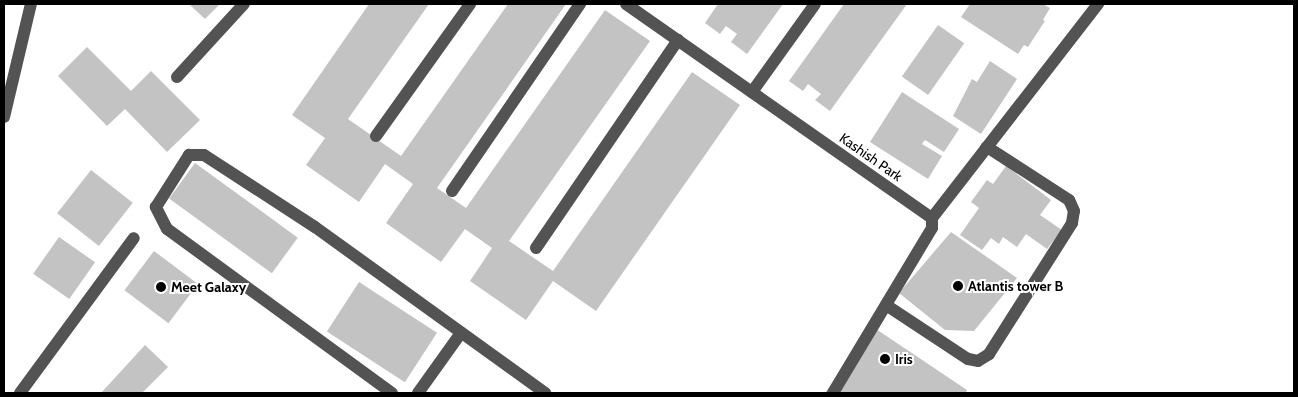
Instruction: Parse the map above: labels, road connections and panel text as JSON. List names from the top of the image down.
{
  "streets": {
    "street": ["Kashish Park"]
  },
  "places": ["Atlantis tower B", "Meet Galaxy", "Iris"]
}
